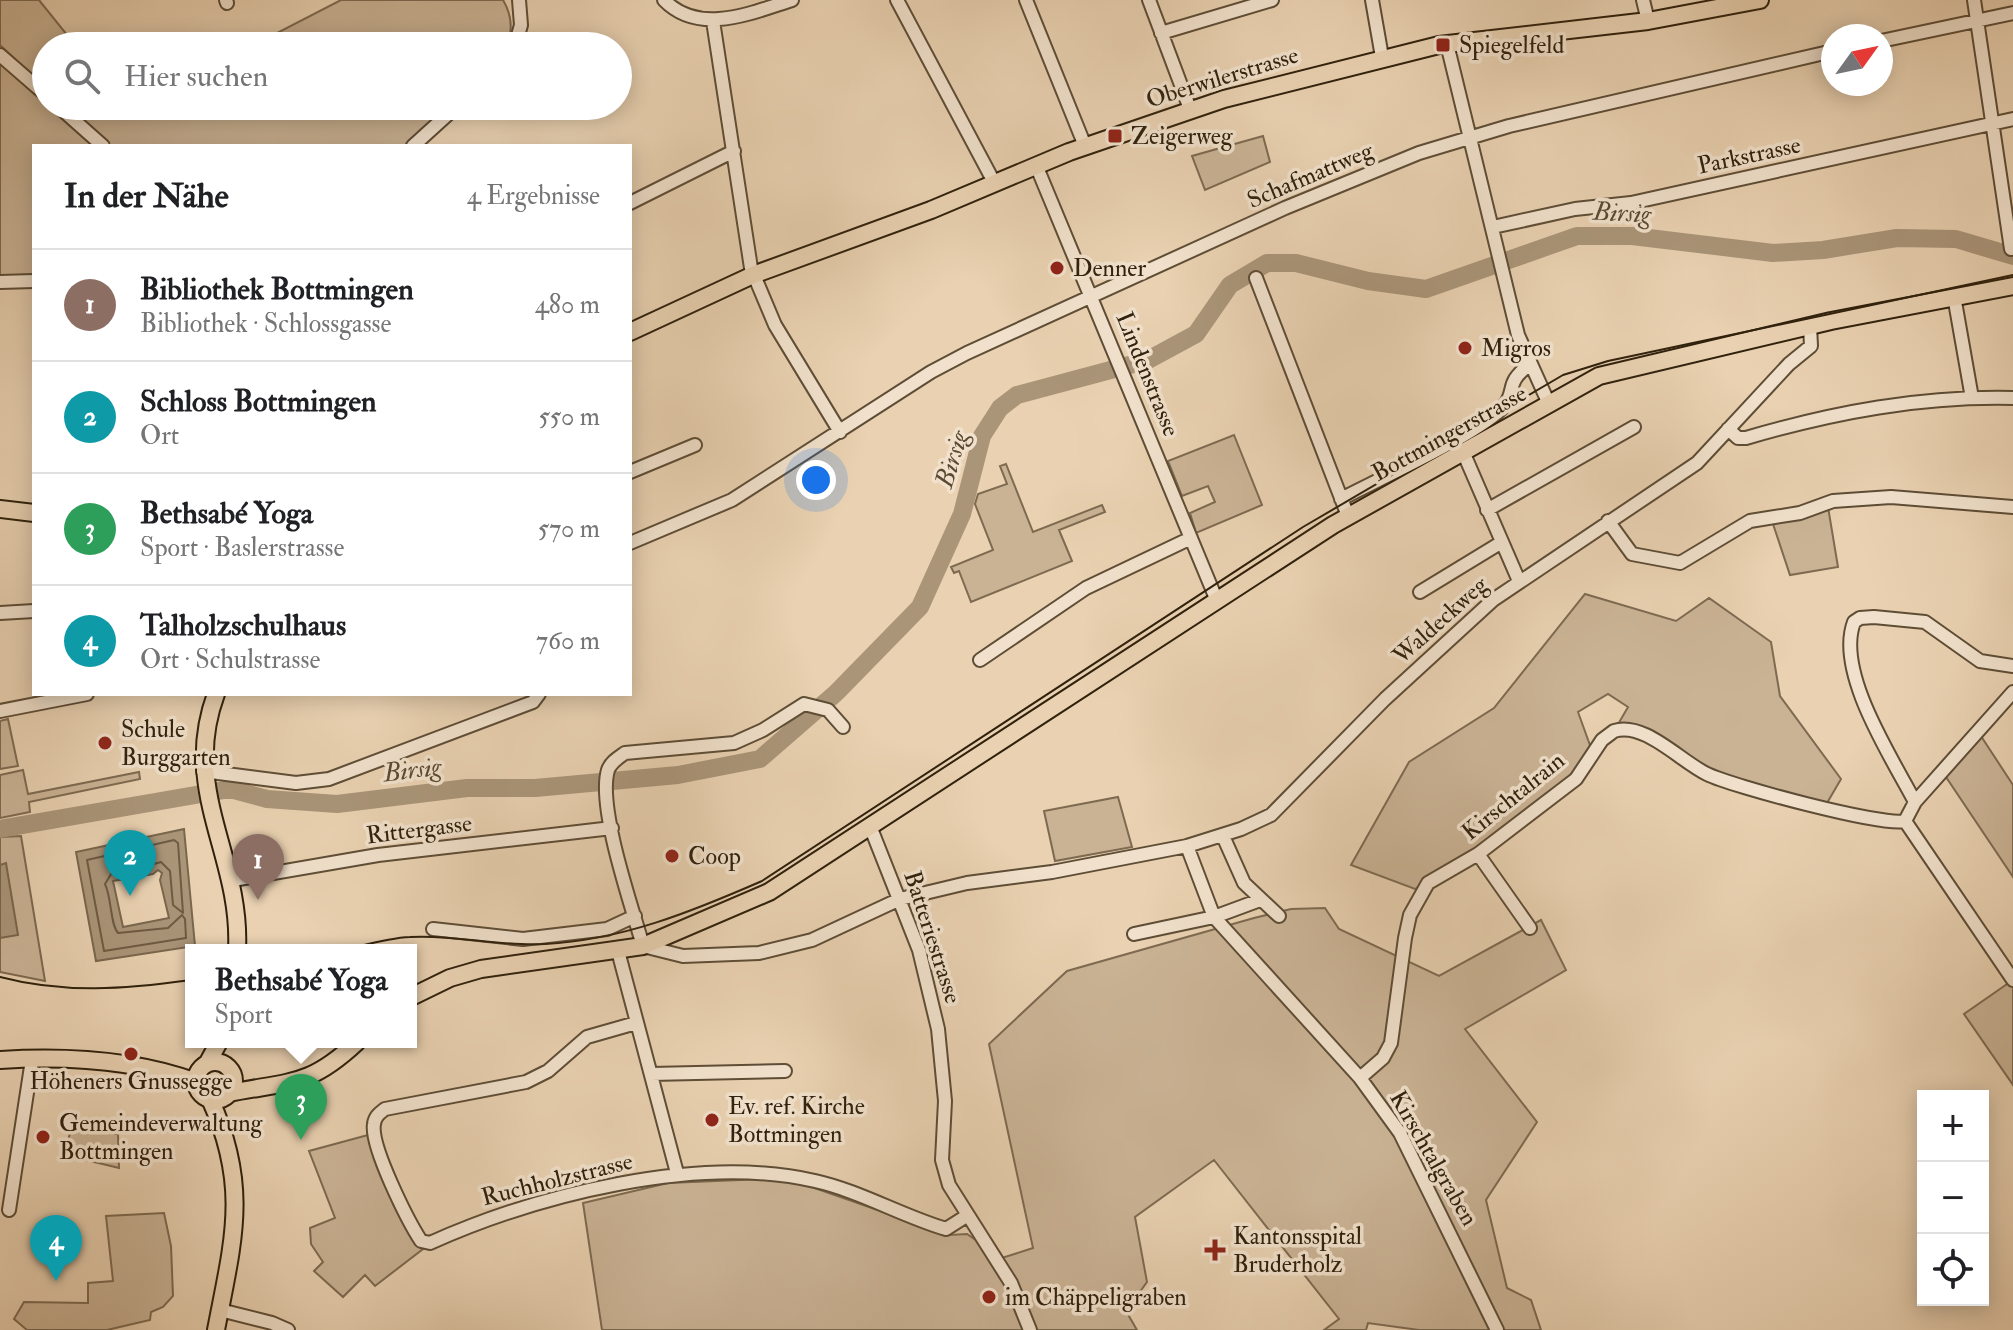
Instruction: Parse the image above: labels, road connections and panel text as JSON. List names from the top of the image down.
{
  "streets": {
    "main road": ["Oberwilerstrasse", "Bottmingerstrasse"],
    "street": [
      "Parkstrasse",
      "Schafmattweg",
      "Lindenstrasse",
      "Waldeckweg",
      "Kirschtalrain",
      "Rittergasse",
      "Batteriestrasse",
      "Kirschtalgraben",
      "Ruchholzstrasse"
    ]
  },
  "crossings": [
    ["Oberwilerstrasse", "Lindenstrasse"],
    ["Schafmattweg", "Lindenstrasse"],
    ["Lindenstrasse", "Bottmingerstrasse"],
    ["Bottmingerstrasse", "Waldeckweg"],
    ["Bottmingerstrasse", "Batteriestrasse"],
    ["Waldeckweg", "Batteriestrasse"],
    ["Waldeckweg", "Kirschtalgraben"],
    ["Kirschtalrain", "Kirschtalgraben"],
    ["Batteriestrasse", "Ruchholzstrasse"]
  ],
  "water": ["Birsig"],
  "places": {
    "transit": ["Spiegelfeld", "Zeigerweg"],
    "other": [
      "Denner",
      "Migros",
      "Schule Burggarten",
      "Coop",
      "Höheners Gnussegge",
      "Ev. ref. Kirche Bottmingen",
      "Gemeindeverwaltung Bottmingen",
      "im Chäppeligraben"
    ],
    "health": ["Kantonsspital Bruderholz"]
  },
  "north": "top right",
  "page": {
    "search": "Hier suchen",
    "heading": ["In der Nähe", "4 Ergebnisse"],
    "list": [
      {
        "mark": "1",
        "name": "Bibliothek Bottmingen",
        "note": "Bibliothek · Schlossgasse",
        "value": "480 m"
      },
      {
        "mark": "2",
        "name": "Schloss Bottmingen",
        "note": "Ort",
        "value": "550 m"
      },
      {
        "mark": "3",
        "name": "Bethsabé Yoga",
        "note": "Sport · Baslerstrasse",
        "value": "570 m"
      },
      {
        "mark": "4",
        "name": "Talholzschulhaus",
        "note": "Ort · Schulstrasse",
        "value": "760 m"
      }
    ],
    "pins": [
      "2",
      "1",
      "3",
      "4"
    ],
    "popup": ["Bethsabé Yoga", "Sport"],
    "map_buttons": ["+", "−"]
  }
}
